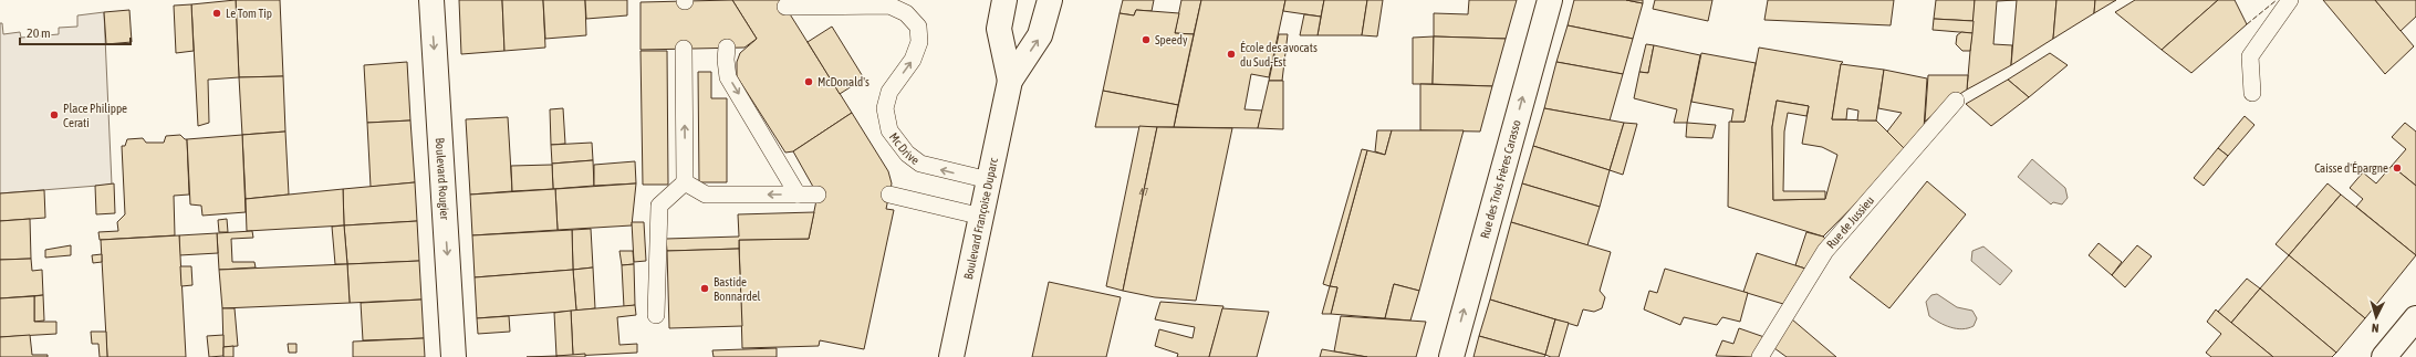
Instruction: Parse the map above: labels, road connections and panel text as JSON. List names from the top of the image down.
{
  "streets": {
    "street": ["Boulevard Rougier", "Rue des Trois Frères Carasso", "Boulevard Françoise Duparc"],
    "lane": ["Mc Drive", "Rue de Jussieu"]
  },
  "crossings": [
    ["Mc Drive", "Boulevard Françoise Duparc"]
  ],
  "one_way": ["Boulevard Rougier", "Rue des Trois Frères Carasso"],
  "places": [
    "Le Tom Tip",
    "Speedy",
    "École des avocats du Sud-Est",
    "McDonald's",
    "Place Philippe Cerati",
    "Caisse d'Épargne",
    "Bastide Bonnardel"
  ],
  "house_numbers": ["47"],
  "scale_bar": "20 m",
  "north": "bottom"
}
